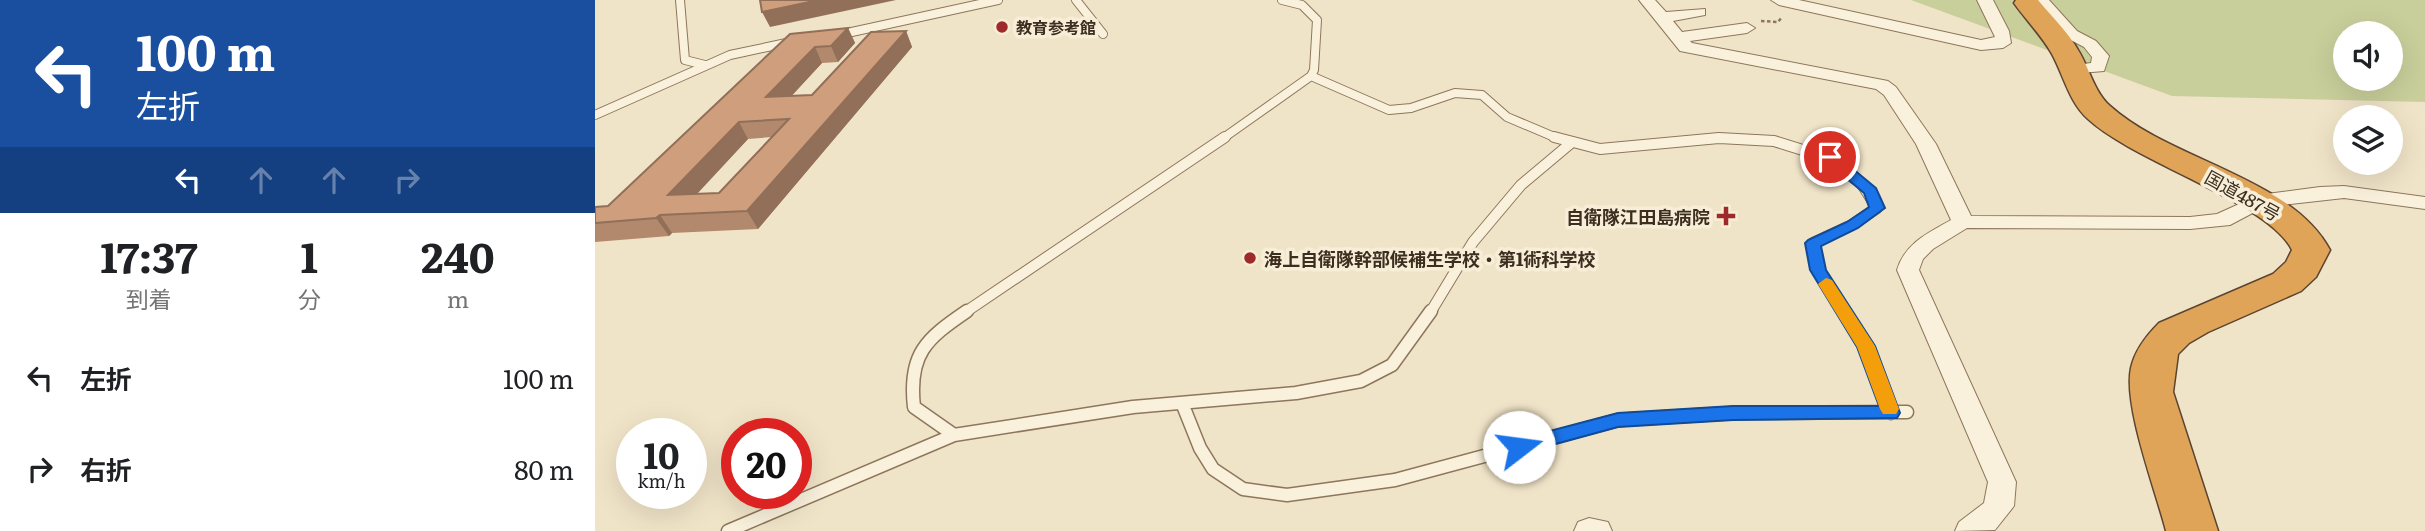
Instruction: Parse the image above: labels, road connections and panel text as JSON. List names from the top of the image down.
{
  "streets": {
    "highway": ["国道487号"]
  },
  "places": {
    "other": ["教育参考館", "海上自衛隊幹部候補生学校・第1術科学校"],
    "health": ["自衛隊江田島病院"]
  },
  "page": {
    "turn": ["100 m", "左折"],
    "eta": [
      "17:37",
      "到着",
      "1",
      "分",
      "240",
      "m"
    ],
    "list": [
      {
        "name": "左折",
        "value": "100 m"
      },
      {
        "name": "右折",
        "value": "80 m"
      }
    ],
    "speed": "10 km/h",
    "limit": "20"
  }
}
